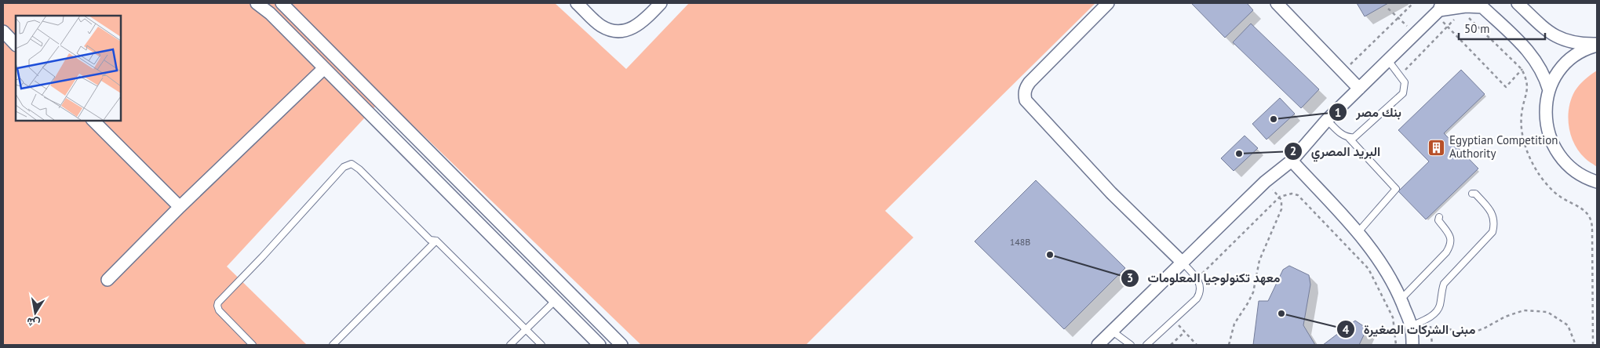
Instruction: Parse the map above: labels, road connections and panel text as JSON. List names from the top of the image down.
{
  "places": {
    "other": [
      "بنك مصر",
      "البريد المصري",
      "معهد تكنولوجيا المعلومات",
      "مبنى الشركات الصغيرة"
    ],
    "building": ["Egyptian Competition Authority"]
  },
  "house_numbers": ["148B"],
  "scale_bar": "50 m",
  "north": "bottom"
}
